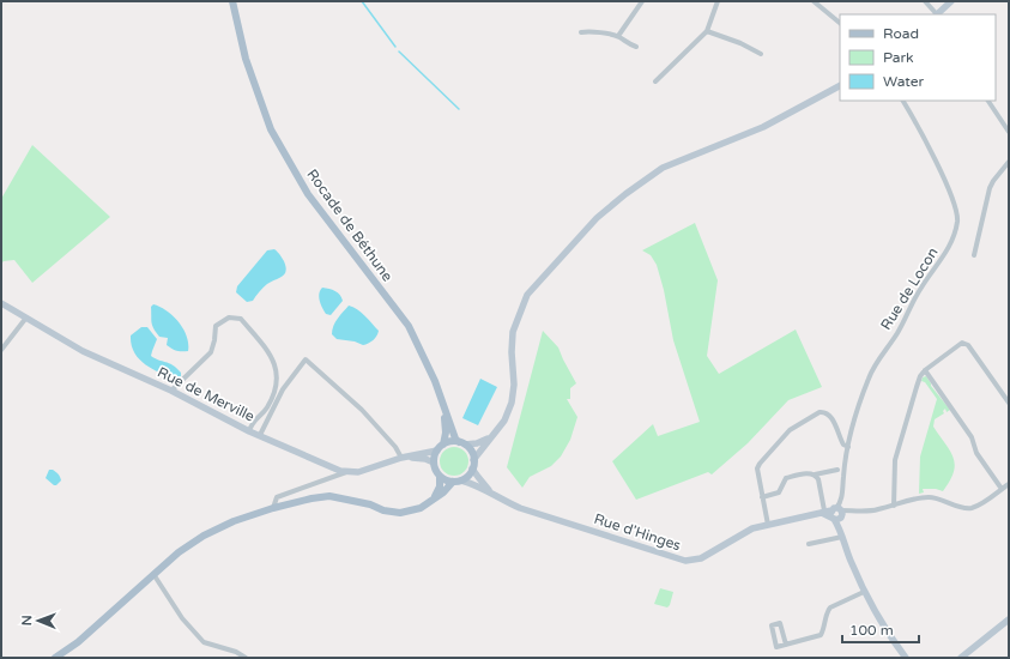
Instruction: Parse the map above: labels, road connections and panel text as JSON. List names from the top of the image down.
{
  "streets": {
    "main road": ["Rocade de Béthune"],
    "street": ["Rue de Locon", "Rue de Merville", "Rue d'Hinges"]
  },
  "crossings": [
    ["Rocade de Béthune", "Rue de Merville"],
    ["Rocade de Béthune", "Rue d'Hinges"],
    ["Rue de Merville", "Rue d'Hinges"]
  ],
  "legend": ["Road", "Park", "Water"],
  "scale_bar": "100 m",
  "north": "left"
}
